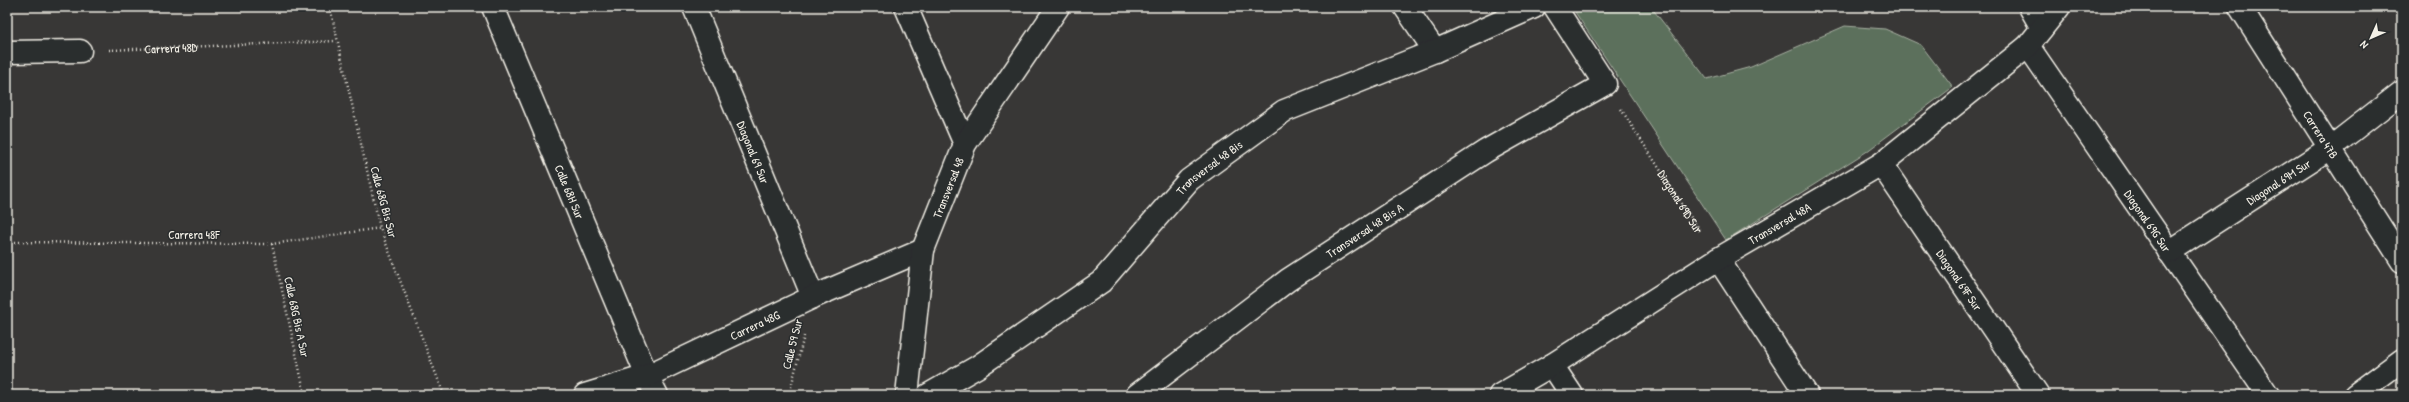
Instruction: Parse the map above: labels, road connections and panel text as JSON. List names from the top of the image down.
{
  "streets": {
    "street": [
      "Carrera 47B",
      "Diagonal 69 Sur",
      "Transversal 48 Bis",
      "Diagonal 69M Sur",
      "Transversal 48",
      "Calle 68H Sur",
      "Diagonal 69G Sur",
      "Transversal 48A",
      "Transversal 48 Bis A",
      "Diagonal 69F Sur",
      "Carrera 48G"
    ],
    "path": [
      "Carrera 48D",
      "Diagonal 69D Sur",
      "Calle 68G Bis Sur",
      "Carrera 48F",
      "Calle 68G Bis A Sur",
      "Calle 59 Sur"
    ]
  },
  "crossings": [
    ["Carrera 48D", "Calle 68G Bis Sur"],
    ["Carrera 47B", "Diagonal 69M Sur"],
    ["Diagonal 69 Sur", "Carrera 48G"],
    ["Diagonal 69 Sur", "Calle 59 Sur"],
    ["Diagonal 69M Sur", "Diagonal 69G Sur"],
    ["Transversal 48", "Carrera 48G"],
    ["Calle 68H Sur", "Carrera 48G"],
    ["Diagonal 69D Sur", "Transversal 48A"],
    ["Diagonal 69D Sur", "Transversal 48 Bis A"],
    ["Calle 68G Bis Sur", "Carrera 48F"],
    ["Diagonal 69G Sur", "Transversal 48A"],
    ["Transversal 48A", "Diagonal 69F Sur"],
    ["Carrera 48F", "Calle 68G Bis A Sur"],
    ["Carrera 48G", "Calle 59 Sur"]
  ],
  "north": "bottom left"
}
